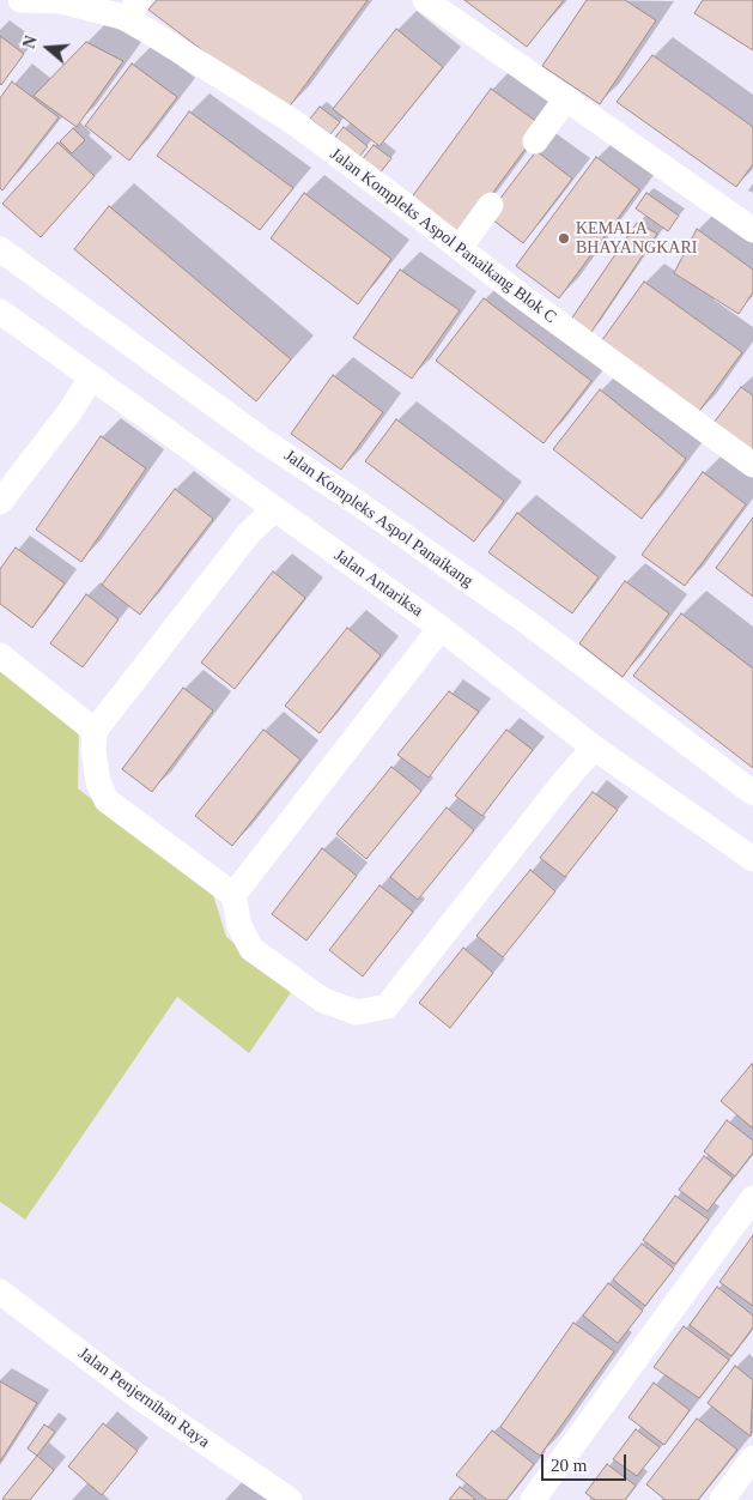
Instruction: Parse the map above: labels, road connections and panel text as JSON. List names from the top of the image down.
{
  "streets": {
    "street": [
      "Jalan Kompleks Aspol Panaikang Blok C",
      "Jalan Kompleks Aspol Panaikang",
      "Jalan Antariksa",
      "Jalan Penjernihan Raya"
    ]
  },
  "places": ["KEMALA BHAYANGKARI"],
  "scale_bar": "20 m",
  "north": "left"
}
